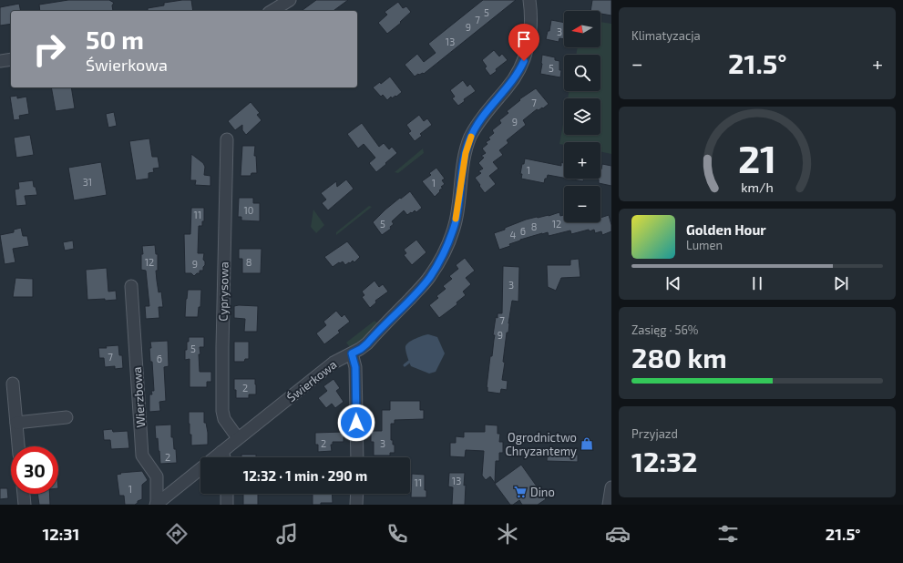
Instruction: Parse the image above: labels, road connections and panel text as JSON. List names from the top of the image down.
{
  "streets": {
    "street": ["Cyprysowa", "Świerkowa", "Wierzbowa"]
  },
  "crossings": [
    ["Cyprysowa", "Świerkowa"],
    ["Świerkowa", "Wierzbowa"]
  ],
  "places": {
    "shop": ["Ogrodnictwo Chryzantemy"],
    "supermarket": ["Dino"]
  },
  "house_numbers": [
    "5",
    "7",
    "9",
    "3",
    "13",
    "5",
    "7",
    "9",
    "1",
    "31",
    "1",
    "10",
    "11",
    "5",
    "12",
    "8",
    "6",
    "4",
    "12",
    "8",
    "9",
    "3",
    "7",
    "9",
    "5",
    "7",
    "6",
    "2",
    "2",
    "3",
    "2",
    "13",
    "11",
    "1"
  ],
  "north": "left",
  "page": {
    "tile": [
      "Klimatyzacja",
      ["Zasięg · 56%", "280 km"],
      ["Przyjazd", "12:32"]
    ],
    "map_buttons": ["+", "−"],
    "turn": ["50 m", "Świerkowa"],
    "heat": ["−", "21.5°", "+"],
    "song": ["Golden Hour", "Lumen"],
    "limit": "30",
    "trip": "12:32 · 1 min · 290 m",
    "tabs": ["12:31", "21.5°"],
    "gauge": ["21", "km/h"]
  }
}
